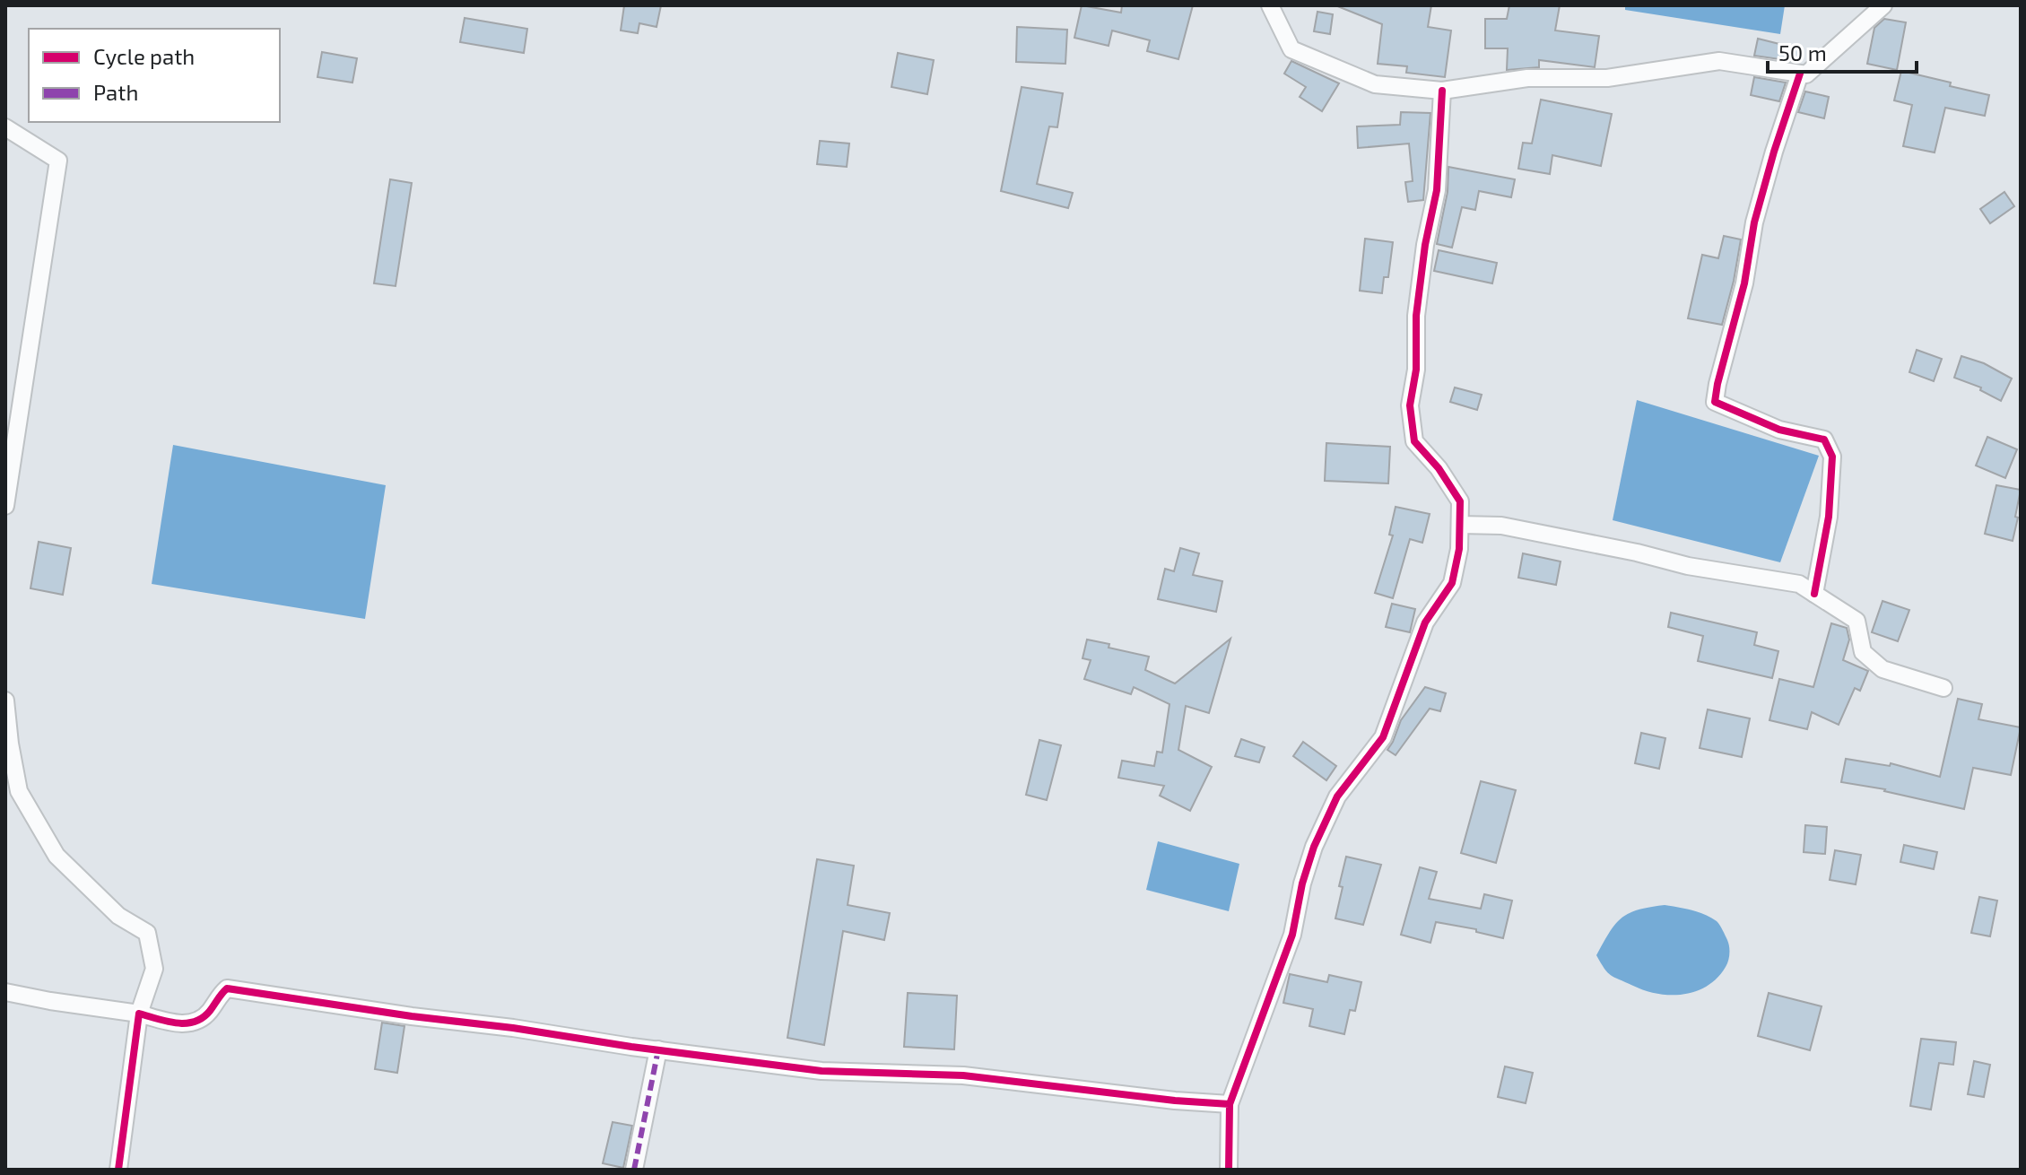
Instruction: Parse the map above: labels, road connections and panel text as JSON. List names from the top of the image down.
{
  "legend": ["Cycle path", "Path"],
  "scale_bar": "50 m"
}
